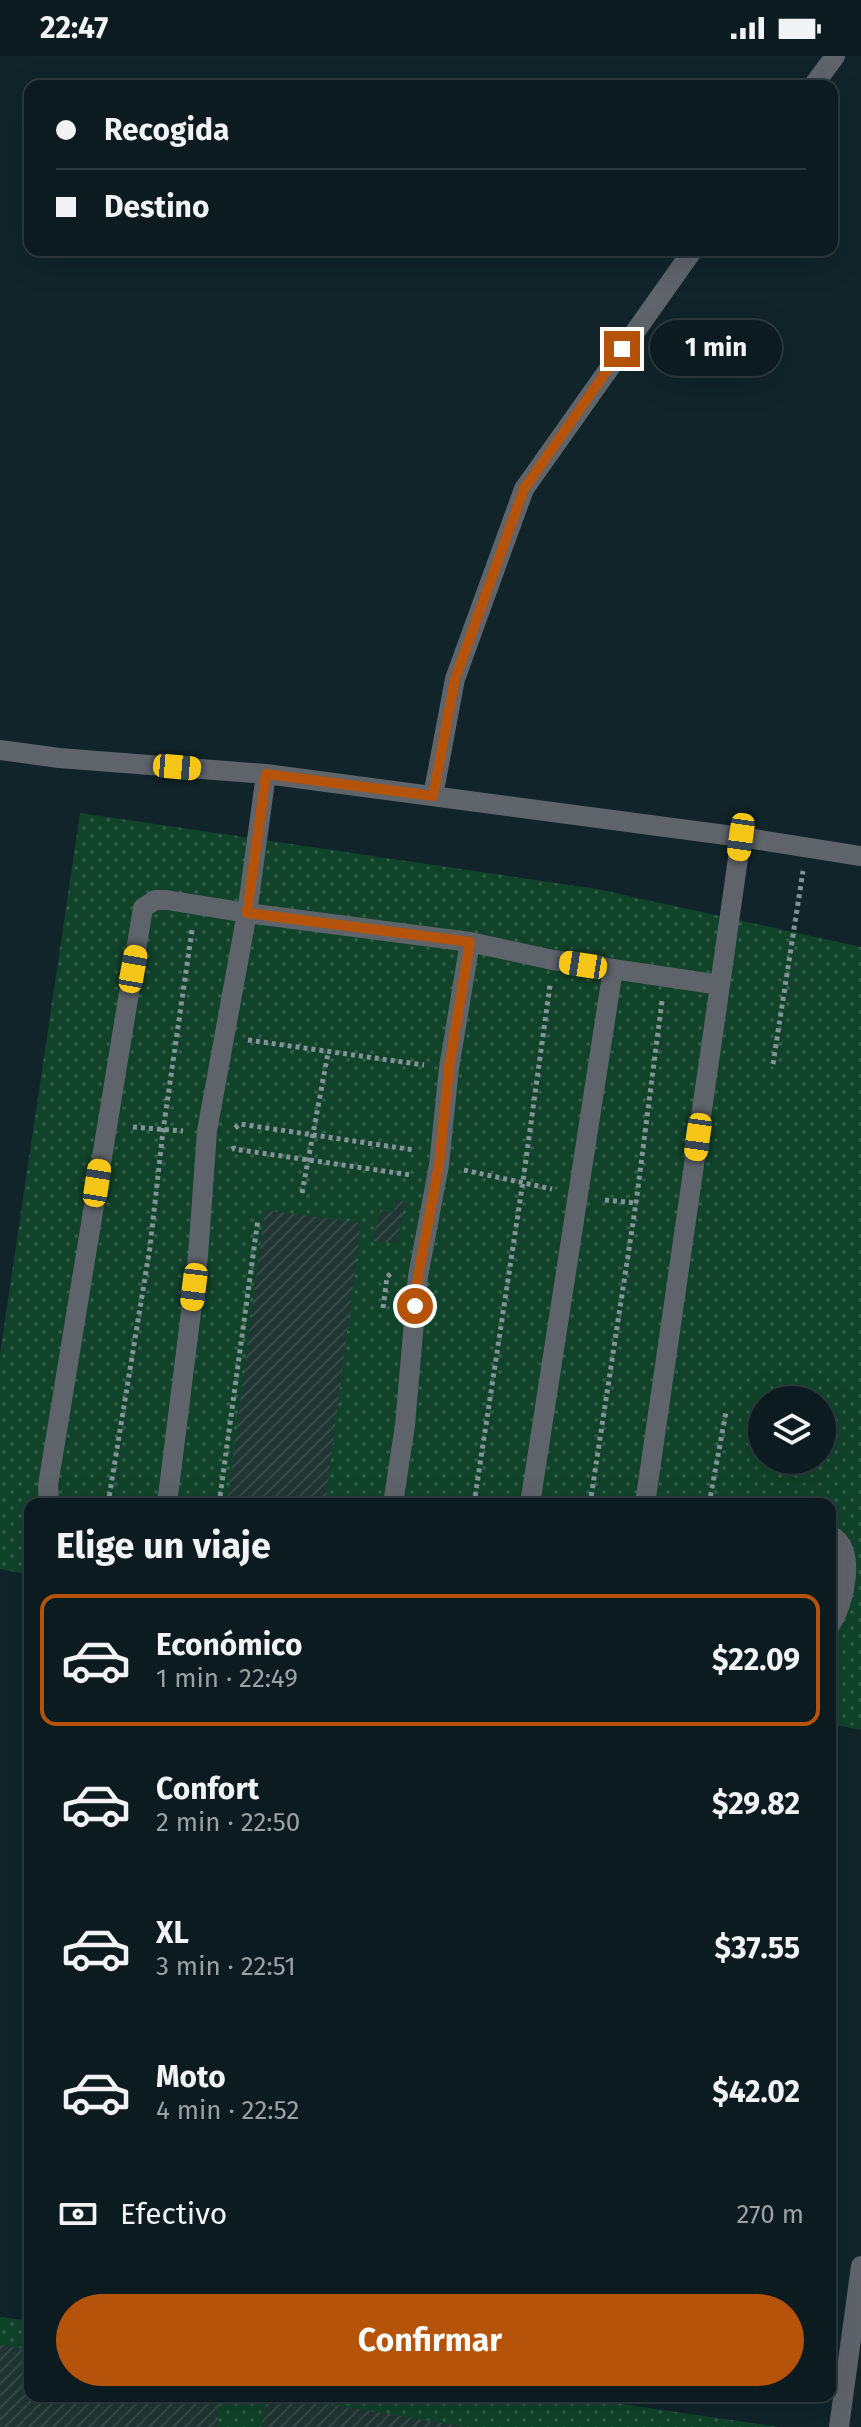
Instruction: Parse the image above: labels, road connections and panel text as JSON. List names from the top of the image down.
{
  "page": {
    "status": "22:47",
    "banner": ["Recogida", "Destino"],
    "bubble": "1 min",
    "heading": "Elige un viaje",
    "list": [
      {
        "name": "Económico",
        "note": "1 min · 22:49",
        "value": "$22.09"
      },
      {
        "name": "Confort",
        "note": "2 min · 22:50",
        "value": "$29.82"
      },
      {
        "name": "XL",
        "note": "3 min · 22:51",
        "value": "$37.55"
      },
      {
        "name": "Moto",
        "note": "4 min · 22:52",
        "value": "$42.02"
      }
    ],
    "pay": ["Efectivo", "270 m"],
    "buttons": "Confirmar"
  }
}
